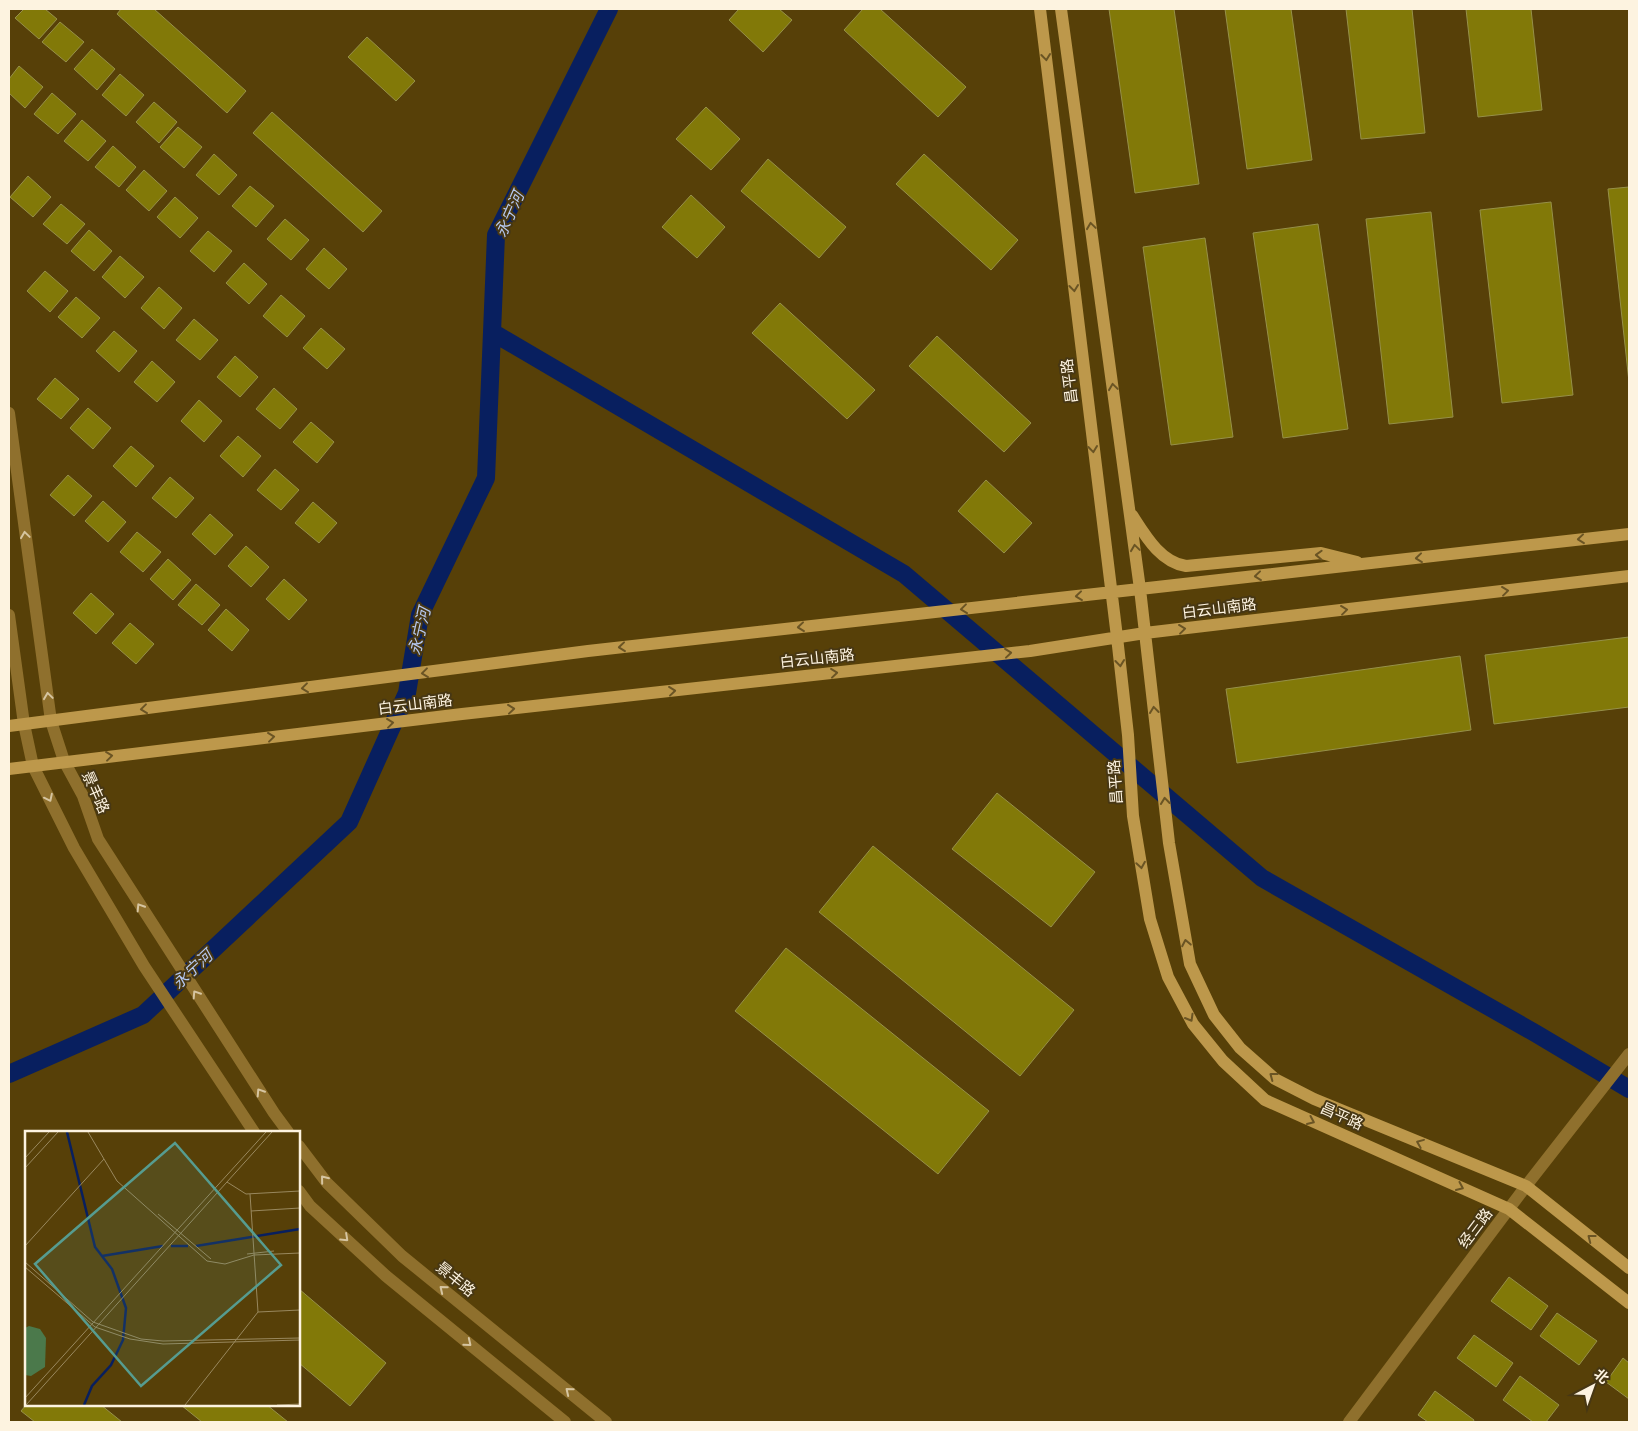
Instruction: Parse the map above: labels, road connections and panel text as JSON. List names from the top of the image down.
{
  "streets": {
    "main road": ["昌平路", "白云山南路"],
    "street": ["景丰路", "经三路"]
  },
  "crossings": [
    ["昌平路", "白云山南路"],
    ["昌平路", "经三路"],
    ["白云山南路", "景丰路"]
  ],
  "water": ["永宁河"],
  "north": "top right"
}
